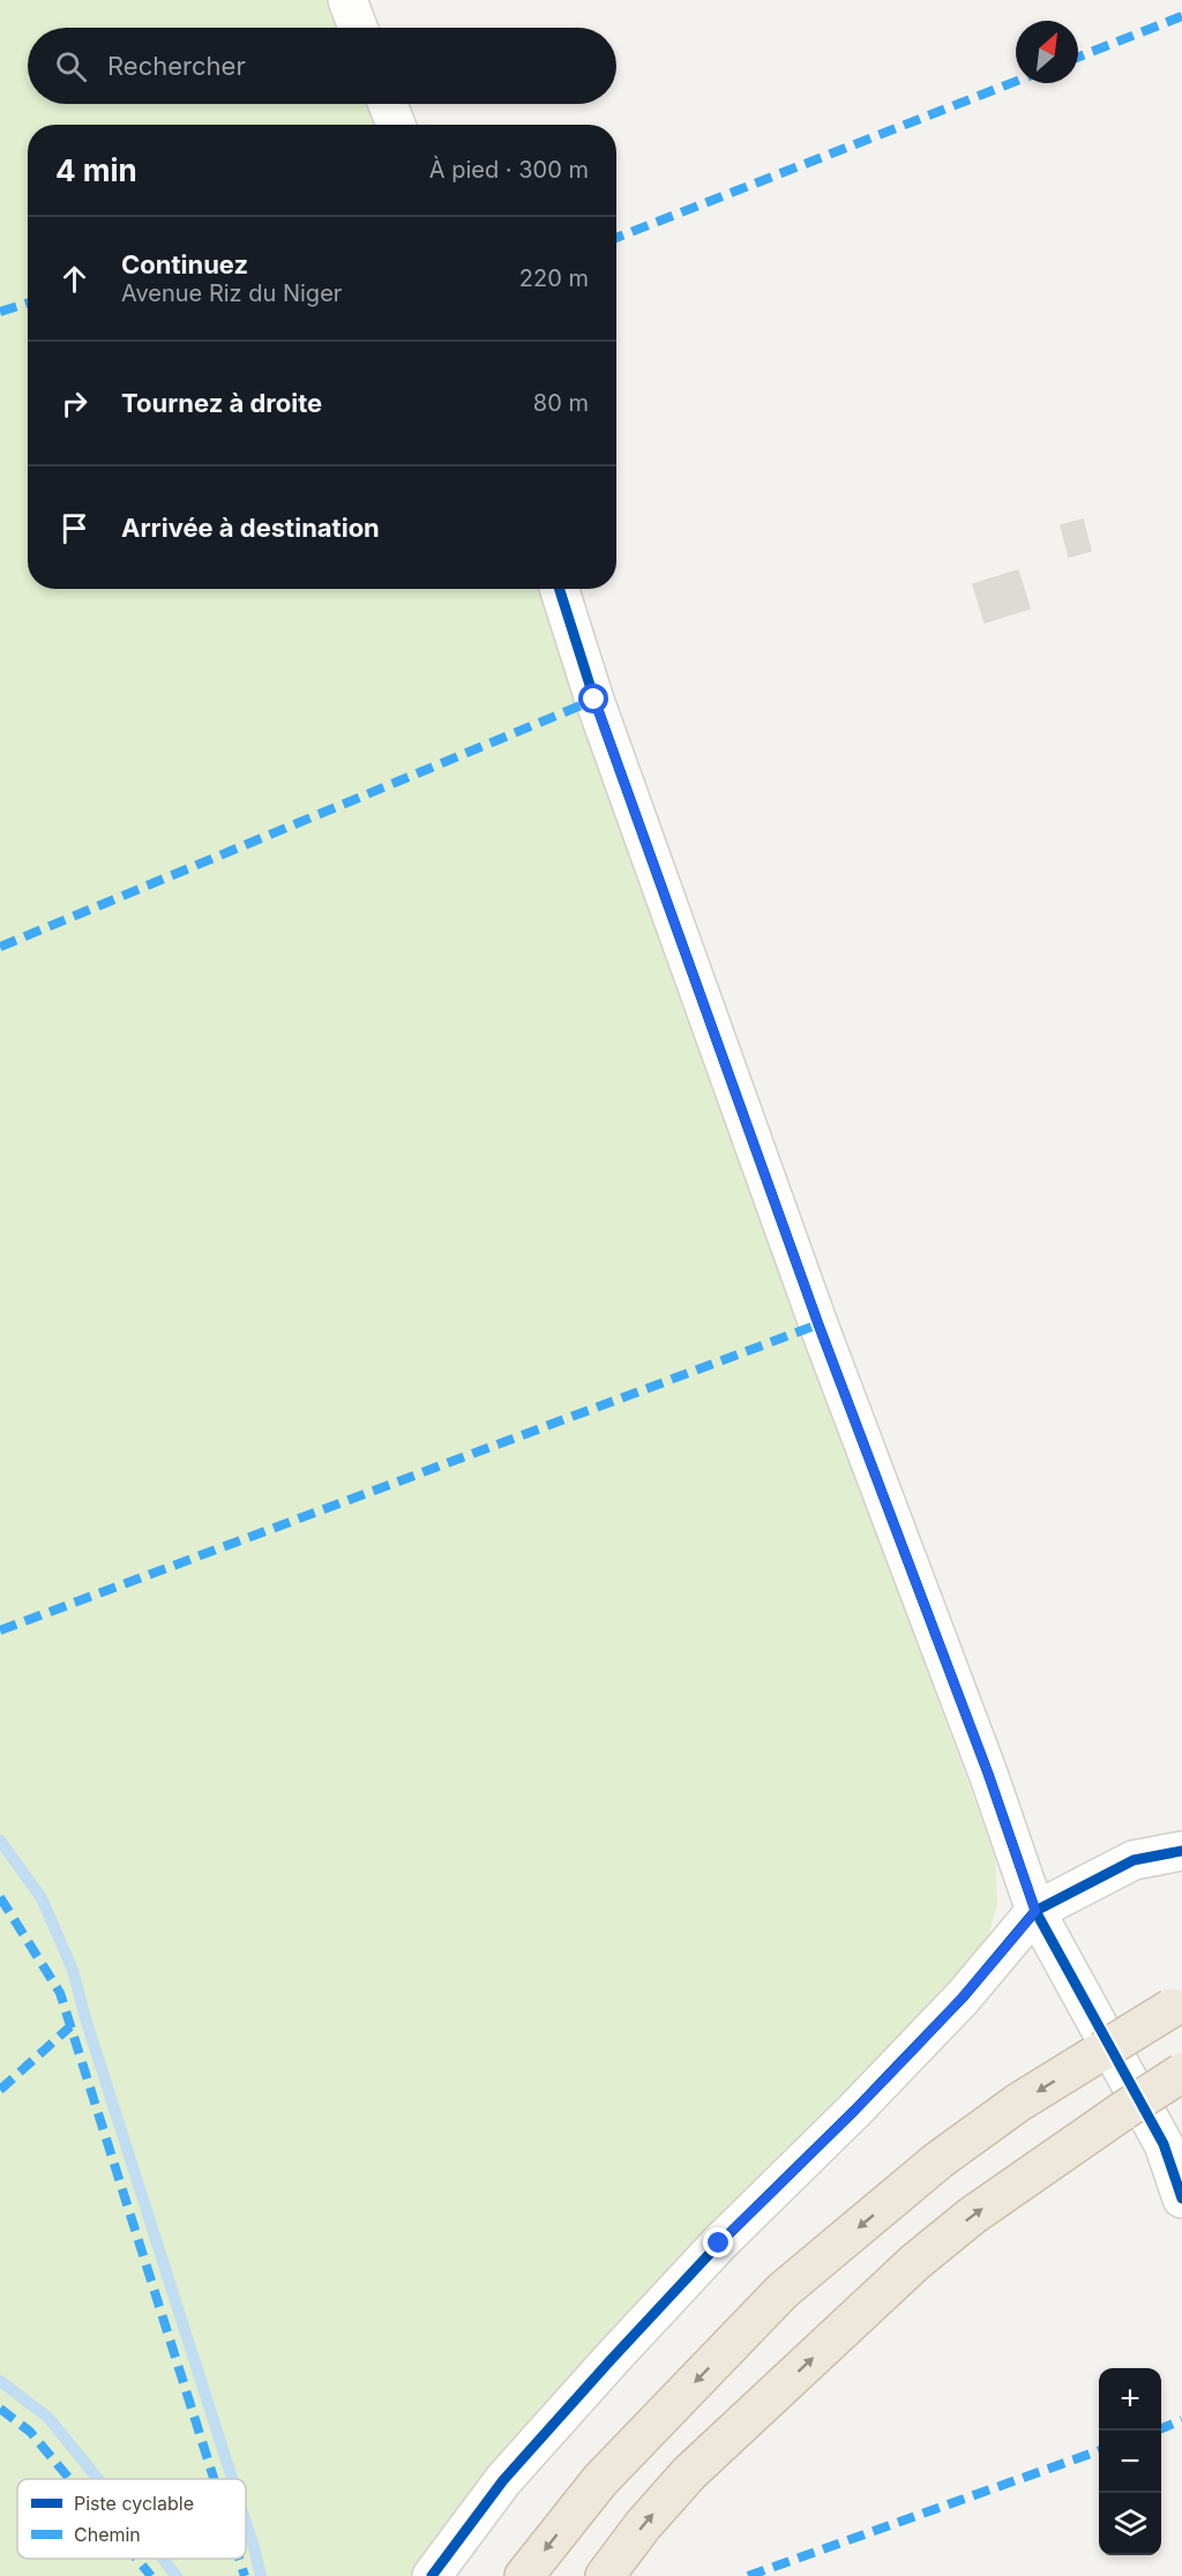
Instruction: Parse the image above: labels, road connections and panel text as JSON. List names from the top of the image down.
{
  "legend": ["Piste cyclable", "Chemin"],
  "north": "top right",
  "page": {
    "search": "Rechercher",
    "heading": ["4 min", "À pied · 300 m"],
    "list": [
      ["Continuez", "Avenue Riz du Niger", "220 m"],
      ["Tournez à droite", "80 m"],
      "Arrivée à destination"
    ],
    "map_buttons": ["+", "−"]
  }
}
